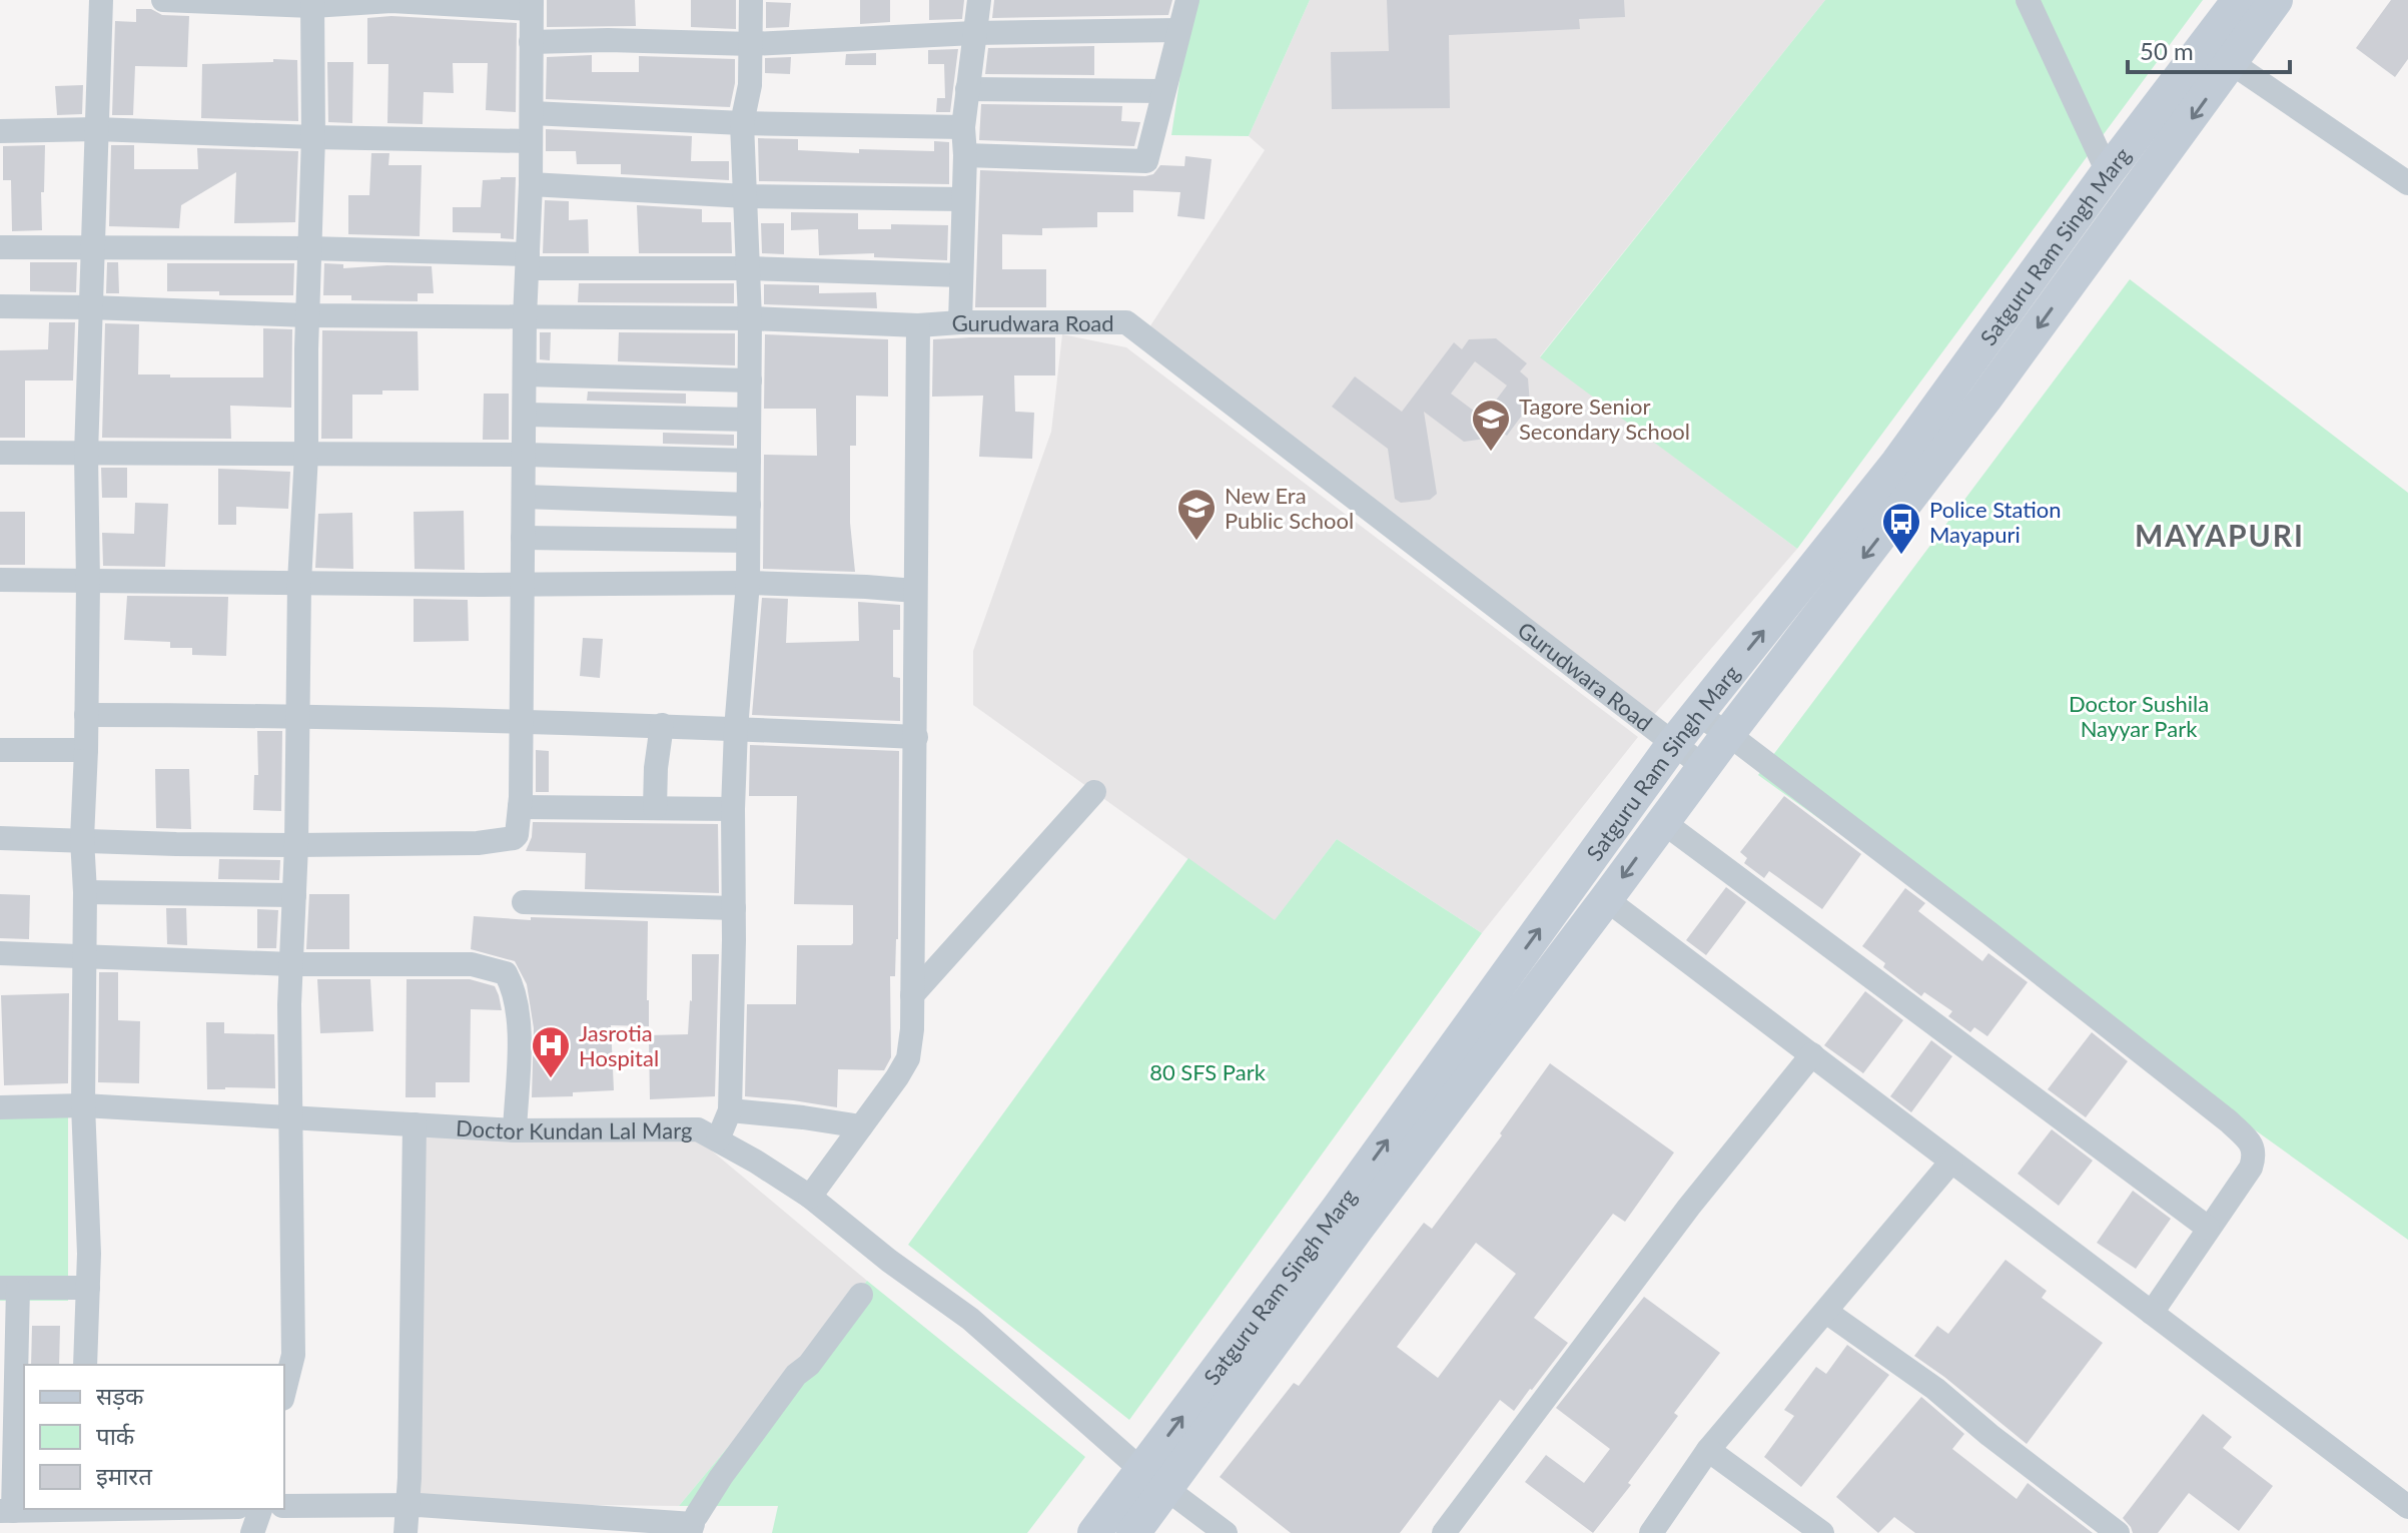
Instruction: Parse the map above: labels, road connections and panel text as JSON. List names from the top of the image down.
{
  "streets": {
    "main road": ["Satguru Ram Singh Marg"],
    "street": ["Gurudwara Road", "Doctor Kundan Lal Marg"]
  },
  "crossings": [
    ["Satguru Ram Singh Marg", "Gurudwara Road"],
    ["Satguru Ram Singh Marg", "Doctor Kundan Lal Marg"]
  ],
  "districts": ["MAYAPURI"],
  "parks": ["Doctor Sushila Nayyar Park", "80 SFS Park"],
  "places": {
    "school or university": ["Tagore Senior Secondary School", "New Era Public School"],
    "bus stop": ["Police Station Mayapuri"],
    "hospital": ["Jasrotia Hospital"]
  },
  "legend": ["सड़क", "पार्क", "इमारत"],
  "scale_bar": "50 m"
}
